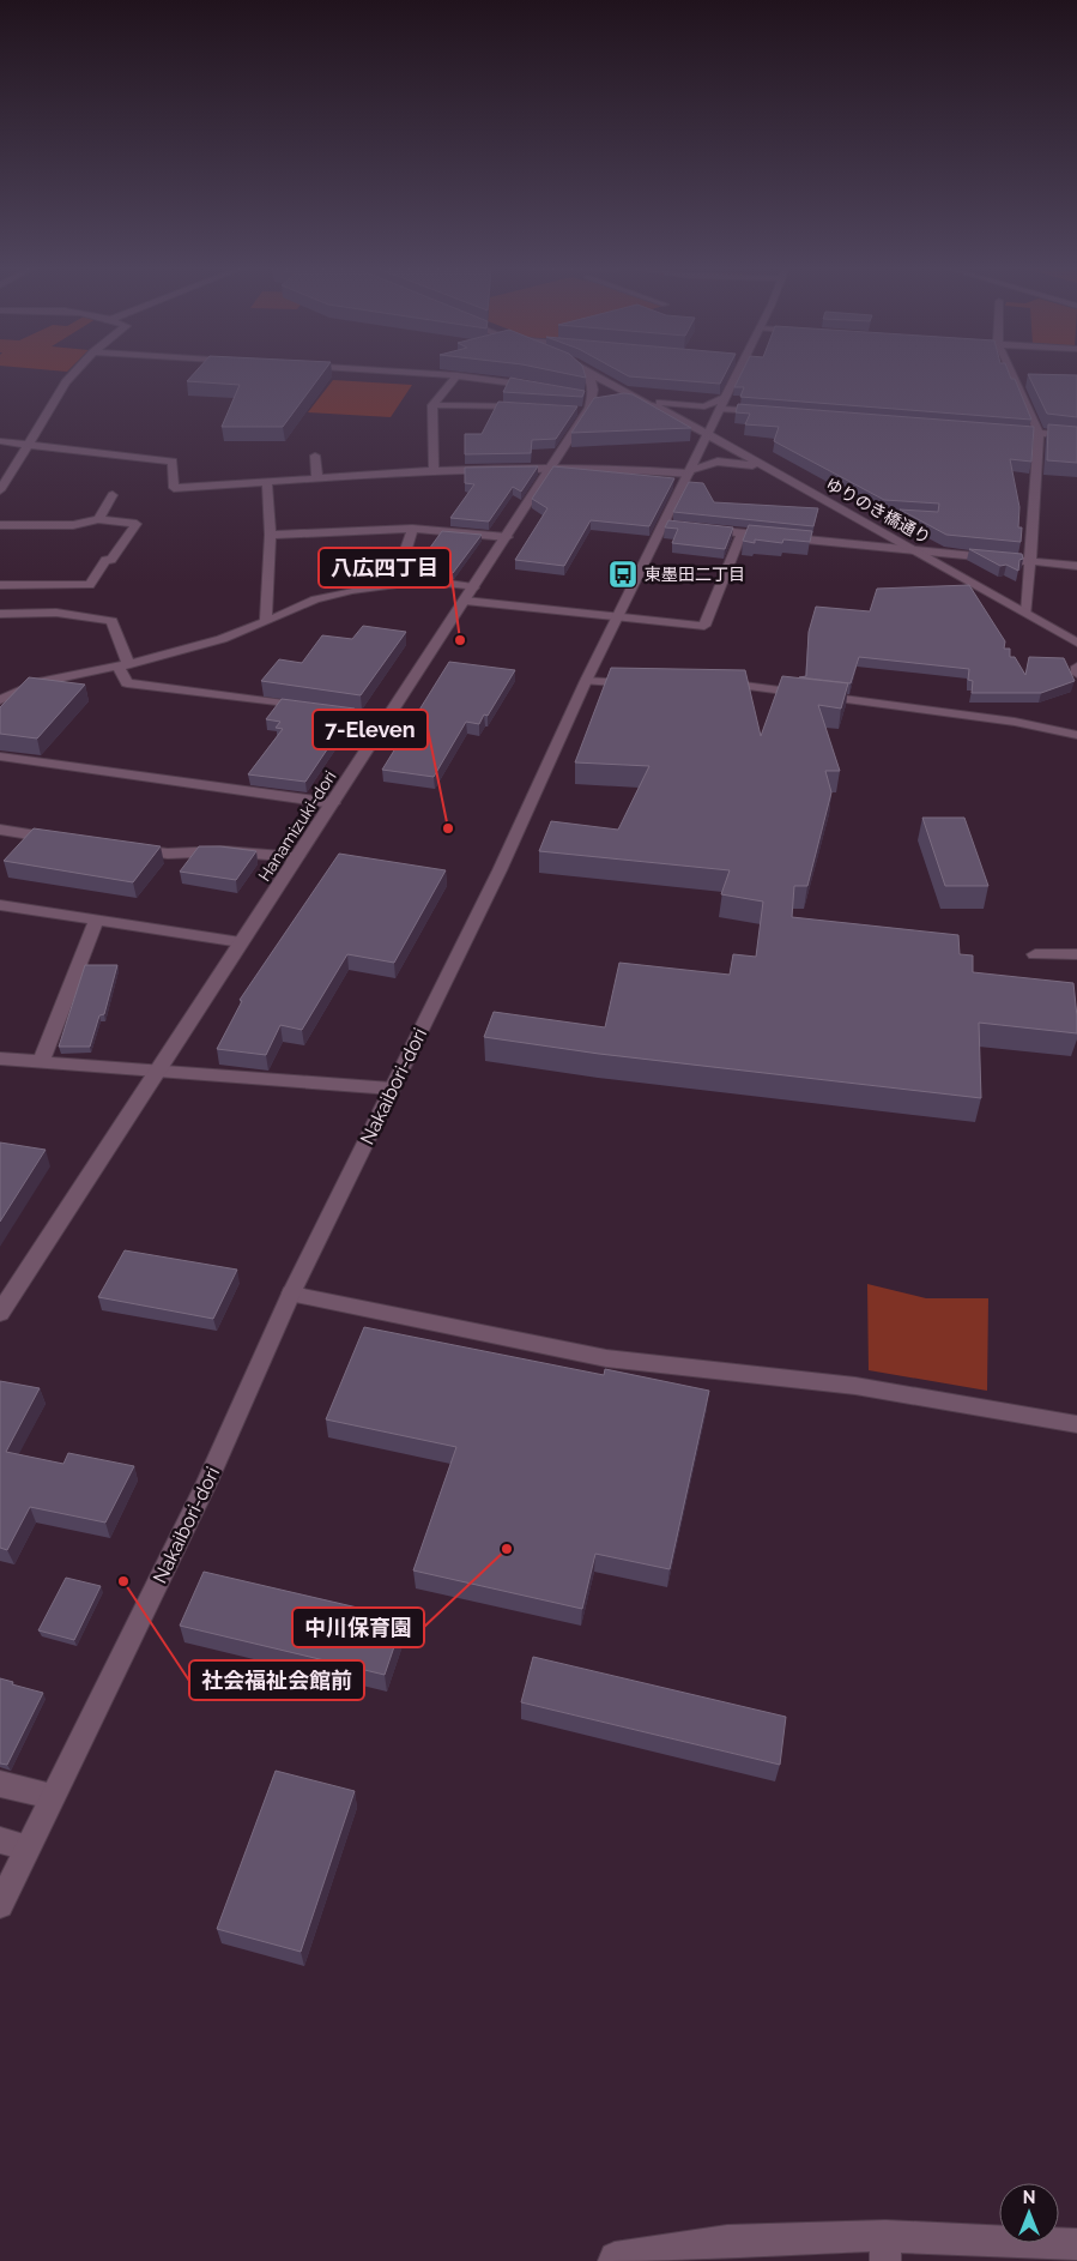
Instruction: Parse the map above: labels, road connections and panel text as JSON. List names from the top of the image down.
{
  "streets": {
    "street": ["ゆりのき橋通り", "Hanamizuki-dori", "Nakaibori-dori"]
  },
  "crossings": [
    ["ゆりのき橋通り", "Nakaibori-dori"]
  ],
  "places": {
    "bus stop": ["東墨田二丁目"],
    "other": [
      "八広四丁目",
      "7-Eleven",
      "中川保育園",
      "社会福祉会館前"
    ]
  },
  "north": "top"
}
